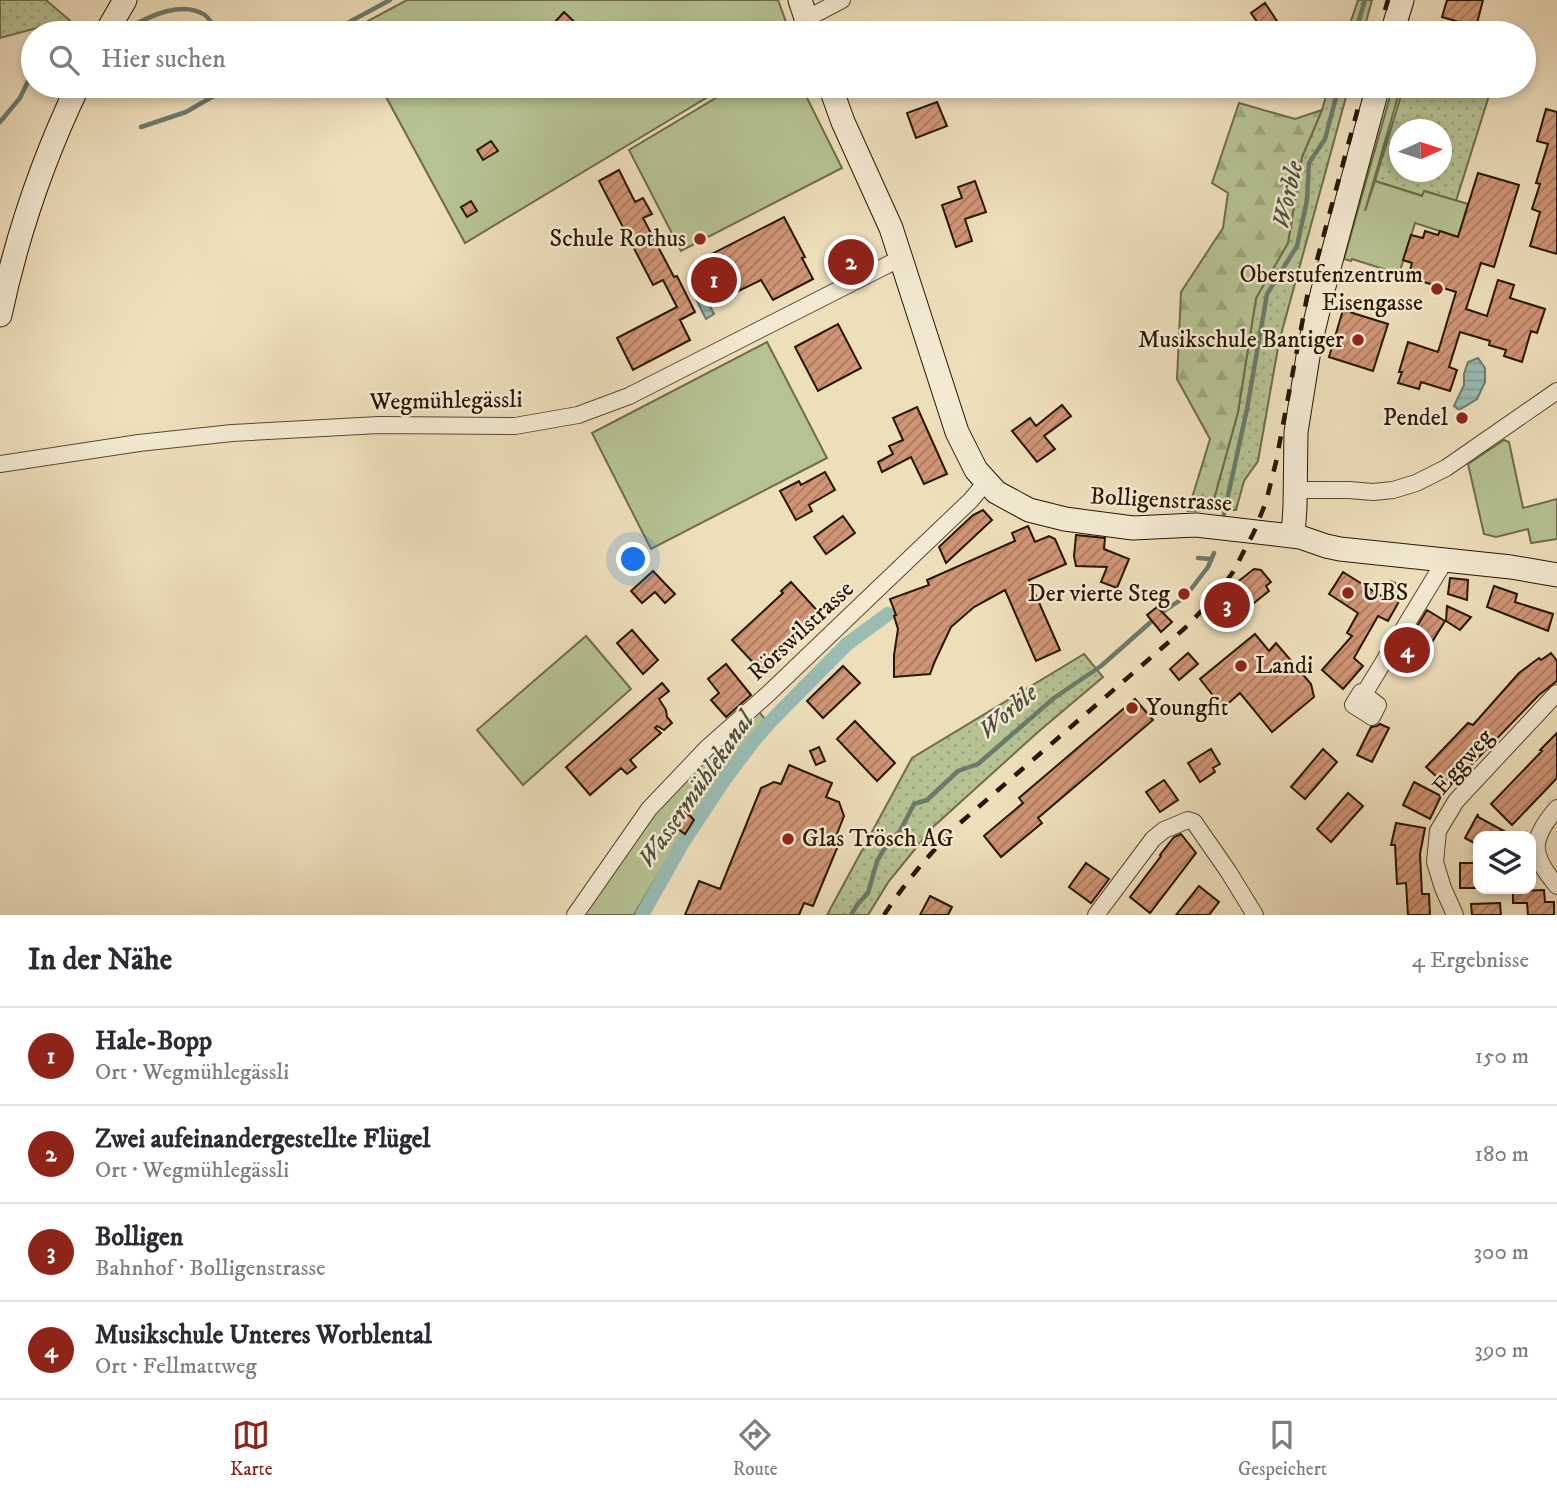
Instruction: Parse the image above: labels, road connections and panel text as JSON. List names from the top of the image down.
{
  "streets": {
    "main road": ["Bolligenstrasse"],
    "street": ["Wegmühlegässli", "Rörswilstrasse", "Eggweg"]
  },
  "crossings": [
    ["Wegmühlegässli", "Bolligenstrasse"],
    ["Bolligenstrasse", "Rörswilstrasse"]
  ],
  "water": ["Worble", "Wassermühlekanal"],
  "places": [
    "Schule Rothus",
    "Oberstufenzentrum Eisengasse",
    "Musikschule Bantiger",
    "Pendel",
    "UBS",
    "Der vierte Steg",
    "Landi",
    "Youngfit",
    "Glas Trösch AG"
  ],
  "north": "right",
  "page": {
    "search": "Hier suchen",
    "pins": [
      "2",
      "1",
      "3",
      "4"
    ],
    "heading": ["In der Nähe", "4 Ergebnisse"],
    "list": [
      {
        "mark": "1",
        "name": "Hale-Bopp",
        "note": "Ort · Wegmühlegässli",
        "value": "150 m"
      },
      {
        "mark": "2",
        "name": "Zwei aufeinandergestellte Flügel",
        "note": "Ort · Wegmühlegässli",
        "value": "180 m"
      },
      {
        "mark": "3",
        "name": "Bolligen",
        "note": "Bahnhof · Bolligenstrasse",
        "value": "300 m"
      },
      {
        "mark": "4",
        "name": "Musikschule Unteres Worblental",
        "note": "Ort · Fellmattweg",
        "value": "390 m"
      }
    ],
    "nav": ["Karte", "Route", "Gespeichert"]
  }
}
